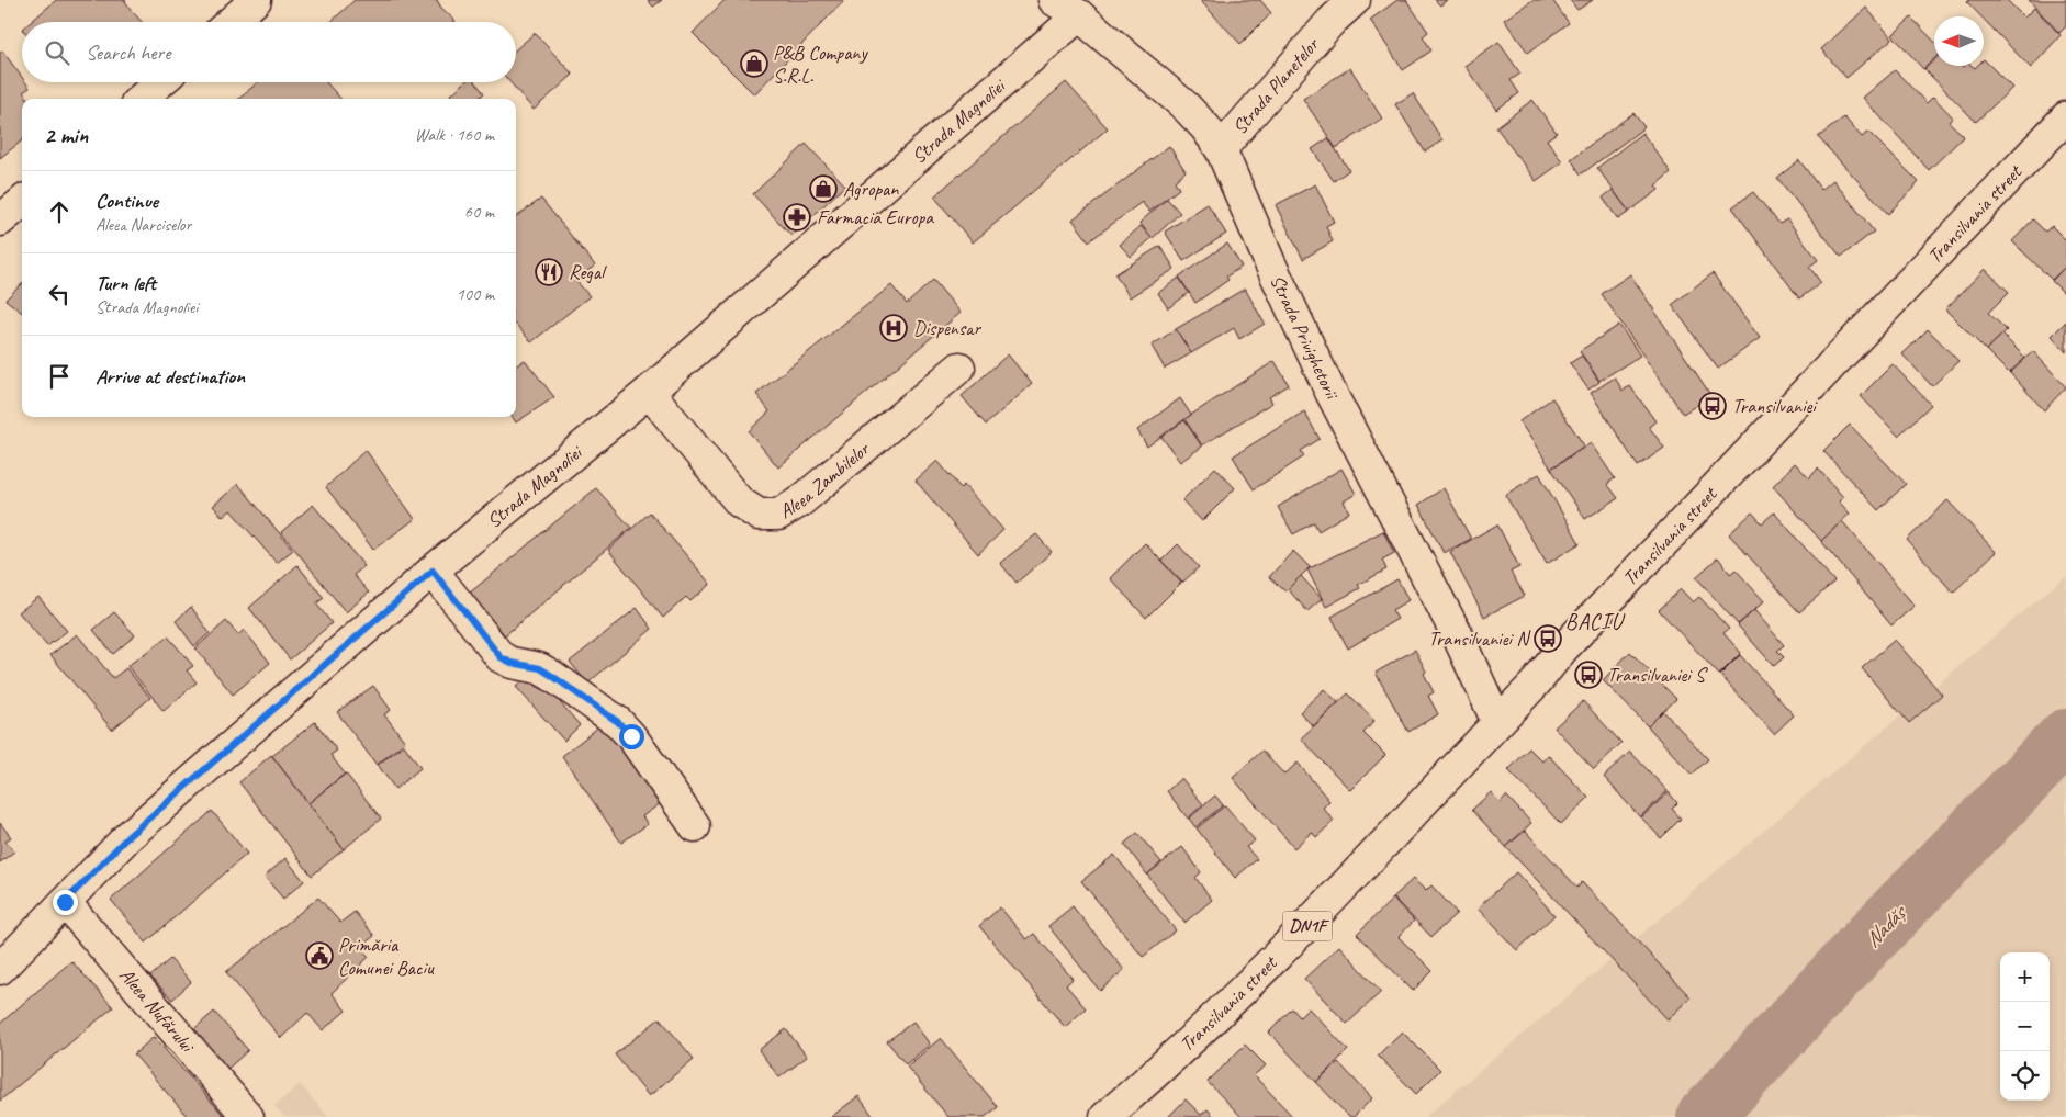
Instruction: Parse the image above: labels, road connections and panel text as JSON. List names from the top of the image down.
{
  "streets": {
    "street": [
      "Strada Planetelor",
      "Strada Magnoliei",
      "Transilvania street",
      "Strada Privighetorii",
      "Aleea Zambilelor",
      "DN1F",
      "Aleea Nufărului"
    ]
  },
  "crossings": [
    ["Strada Planetelor", "Strada Privighetorii"],
    ["Strada Magnoliei", "Strada Privighetorii"],
    ["Strada Magnoliei", "Aleea Zambilelor"],
    ["Strada Magnoliei", "Aleea Nufărului"],
    ["Transilvania street", "Strada Privighetorii"]
  ],
  "districts": ["BACIU"],
  "water": ["Nadăș"],
  "places": {
    "shop": ["P&B Company S.R.L.", "Agropan"],
    "pharmacy": ["Farmacia Europa"],
    "restaurant": ["Regal"],
    "hospital": ["Dispensar"],
    "bus stop": ["Transilvaniei", "Transilvaniei N", "Transilvaniei S"],
    "public building": ["Primăria Comunei Baciu"]
  },
  "north": "left",
  "page": {
    "search": "Search here",
    "heading": ["2 min", "Walk · 160 m"],
    "list": [
      ["Continue", "Aleea Narciselor", "60 m"],
      ["Turn left", "Strada Magnoliei", "100 m"],
      "Arrive at destination"
    ],
    "map_buttons": ["+", "−"]
  }
}
